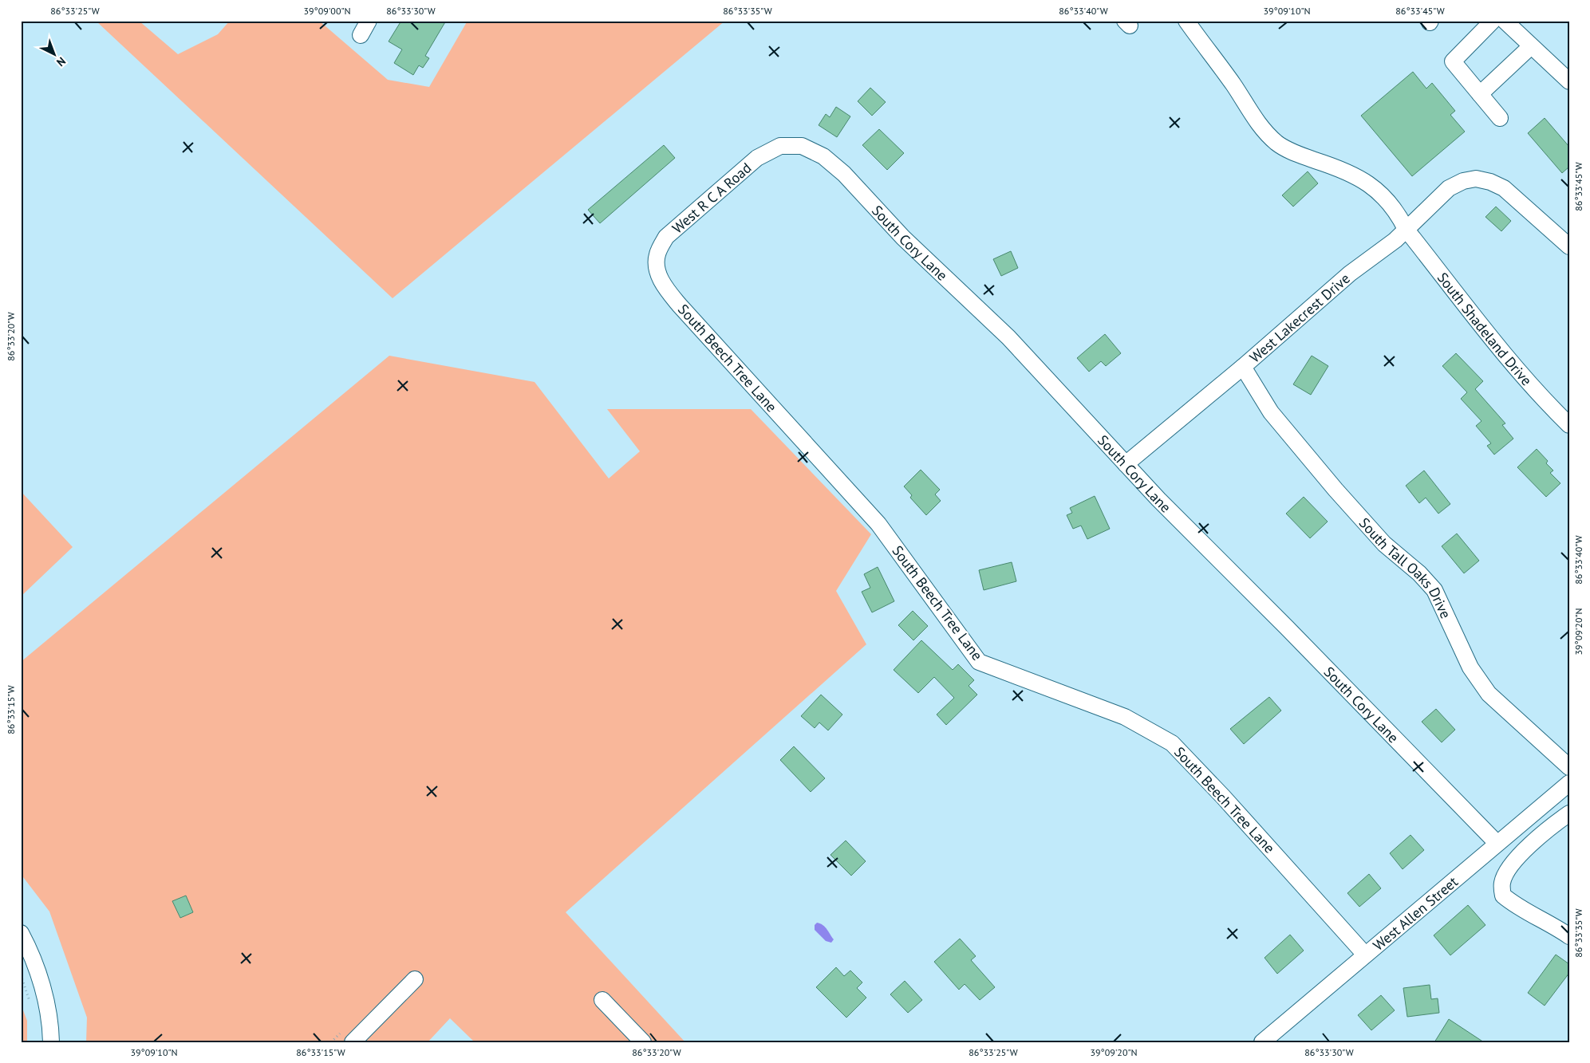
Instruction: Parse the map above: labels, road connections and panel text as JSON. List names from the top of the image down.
{
  "streets": {
    "street": [
      "West R C A Road",
      "South Cory Lane",
      "West Lakecrest Drive",
      "South Shadeland Drive",
      "South Beech Tree Lane",
      "South Tall Oaks Drive",
      "West Allen Street"
    ]
  },
  "crossings": [
    ["West R C A Road", "South Cory Lane"],
    ["West R C A Road", "South Beech Tree Lane"],
    ["South Cory Lane", "West Lakecrest Drive"],
    ["South Cory Lane", "West Allen Street"],
    ["West Lakecrest Drive", "South Shadeland Drive"],
    ["West Lakecrest Drive", "South Tall Oaks Drive"],
    ["South Beech Tree Lane", "West Allen Street"]
  ],
  "north": "bottom right",
  "coordinates": [
    "86°33'25\"W",
    "39°09'00\"N",
    "86°33'30\"W",
    "86°33'35\"W",
    "86°33'40\"W",
    "39°09'10\"N",
    "86°33'45\"W",
    "86°33'20\"W",
    "39°09'20\"N",
    "86°33'15\"W"
  ]
}
